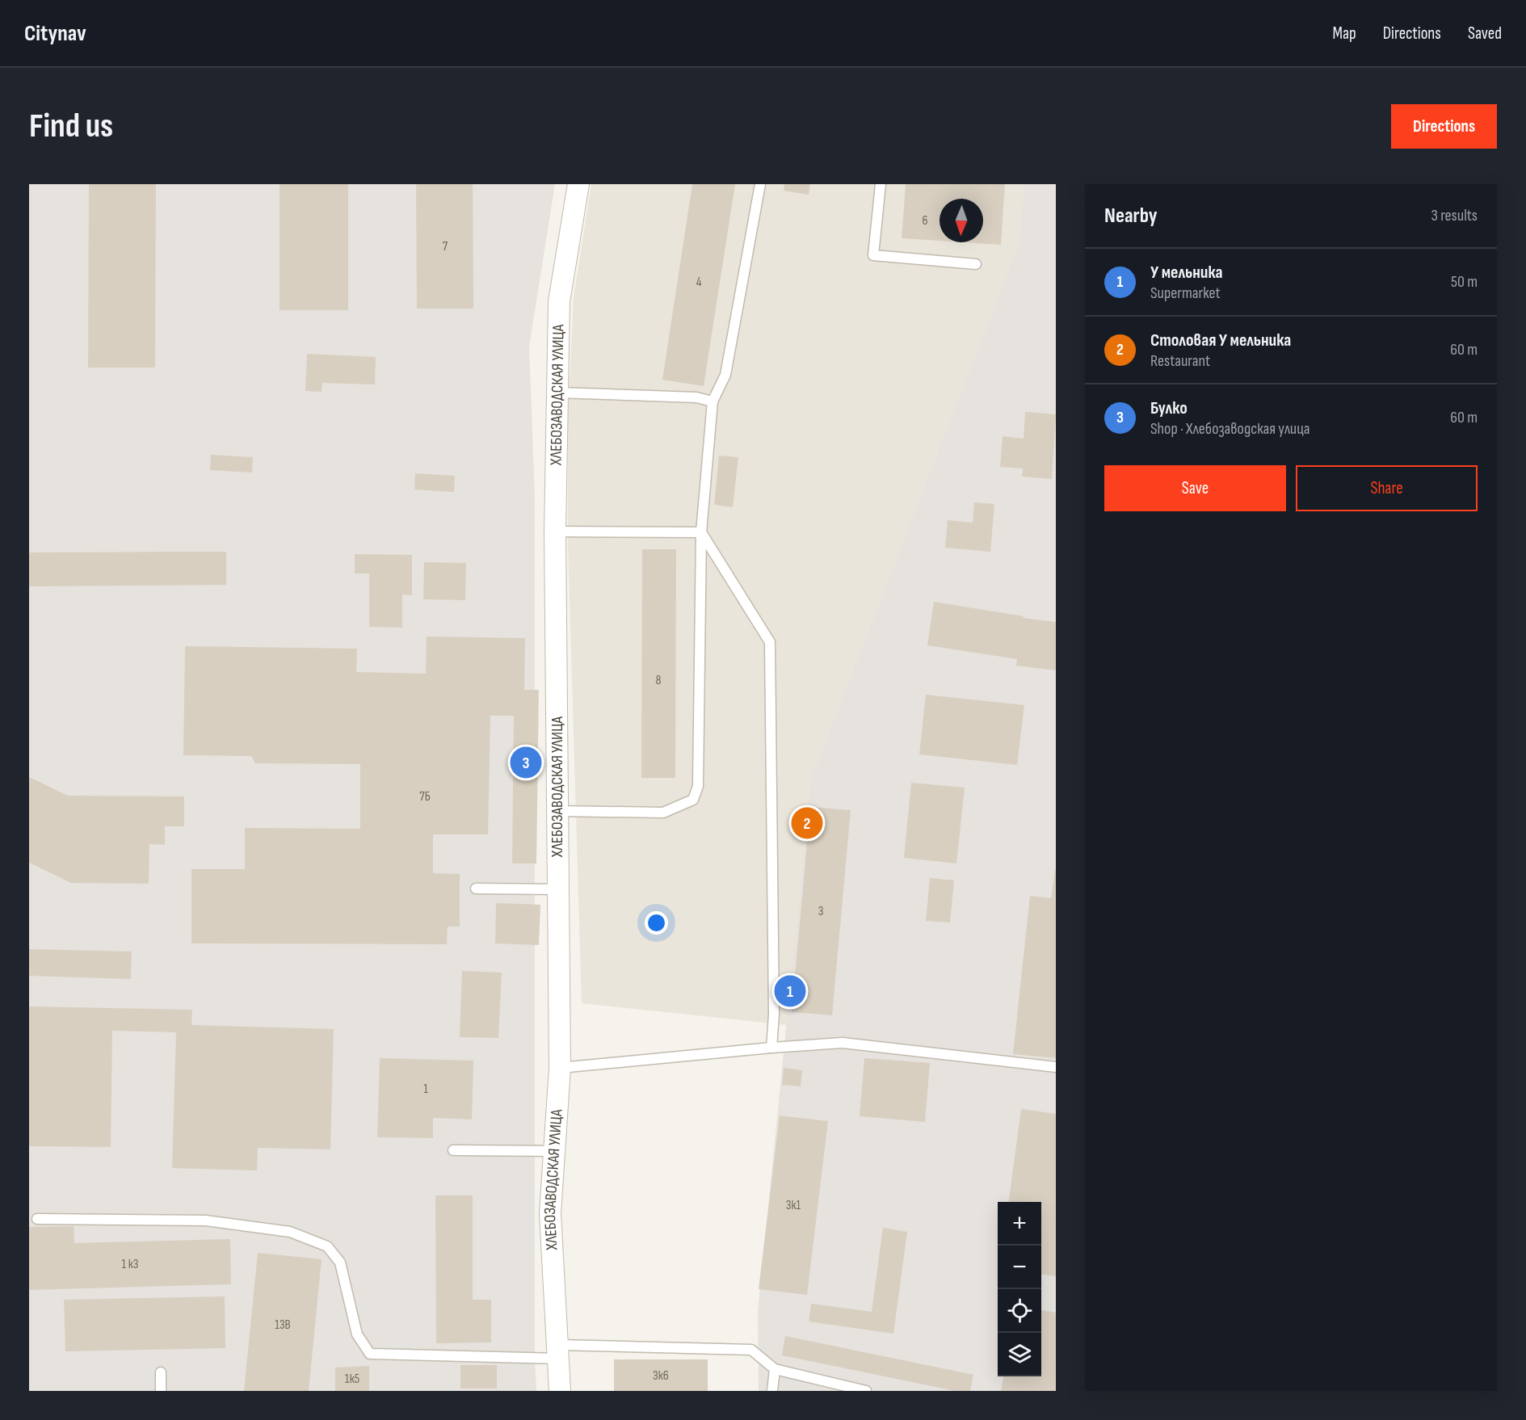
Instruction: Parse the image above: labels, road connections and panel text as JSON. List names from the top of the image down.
{
  "streets": {
    "street": ["ХЛЕБОЗАВОДСКАЯ УЛИЦА"]
  },
  "house_numbers": [
    "6",
    "7",
    "4",
    "8",
    "7Б",
    "3",
    "1",
    "3к1",
    "1 к3",
    "13В",
    "3к6",
    "1к5"
  ],
  "north": "bottom",
  "page": {
    "header": "Citynav",
    "nav": ["Map", "Directions", "Saved"],
    "buttons": [
      "Directions",
      ["Save", "Share"]
    ],
    "title": "Find us",
    "heading": ["Nearby", "3 results"],
    "list": [
      {
        "mark": "1",
        "name": "У мельника",
        "note": "Supermarket",
        "value": "50 m"
      },
      {
        "mark": "2",
        "name": "Столовая У мельника",
        "note": "Restaurant",
        "value": "60 m"
      },
      {
        "mark": "3",
        "name": "Булко",
        "note": "Shop · Хлебозаводская улица",
        "value": "60 m"
      }
    ],
    "pins": ["3", "2", "1"],
    "map_buttons": ["+", "−"]
  }
}
